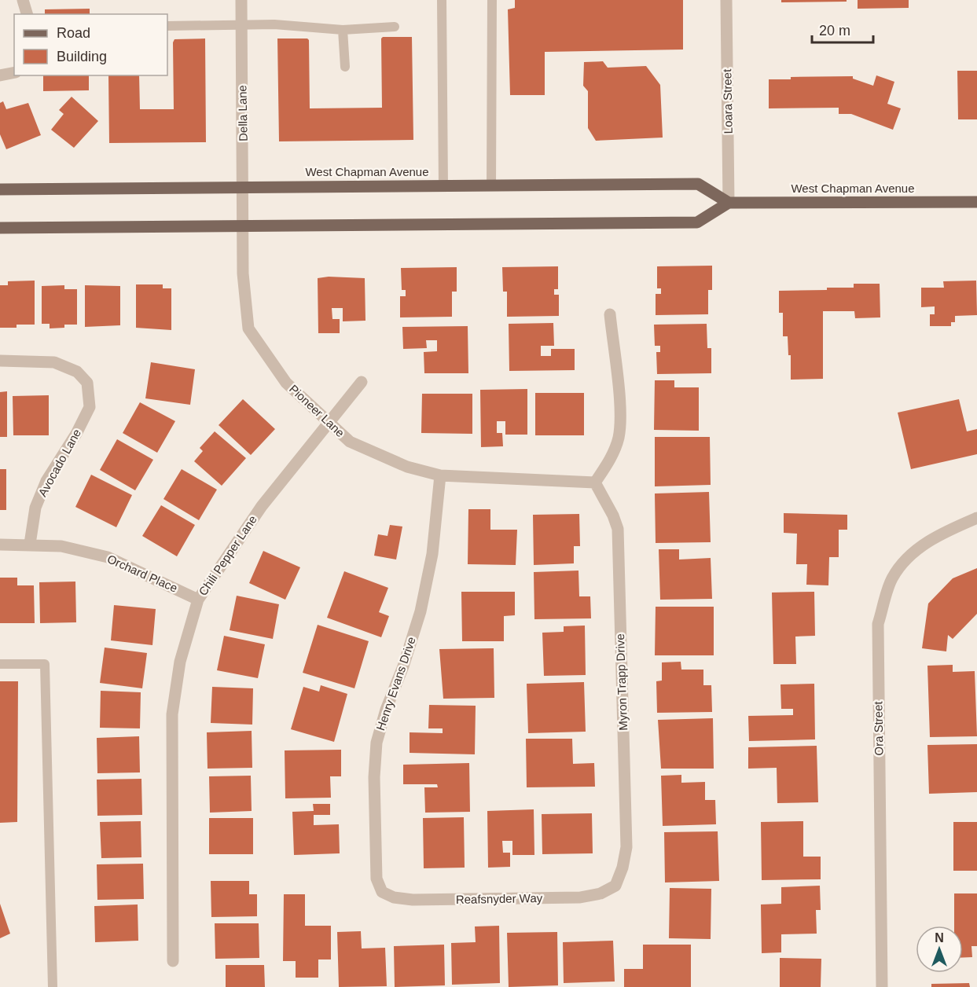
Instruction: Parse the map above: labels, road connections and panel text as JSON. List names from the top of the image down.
{
  "streets": {
    "main road": ["West Chapman Avenue"],
    "street": [
      "Loara Street",
      "Della Lane",
      "Pioneer Lane",
      "Avocado Lane",
      "Chili Pepper Lane",
      "Orchard Place",
      "Myron Trapp Drive",
      "Henry Evans Drive",
      "Ora Street",
      "Reafsnyder Way"
    ]
  },
  "crossings": [
    ["Loara Street", "West Chapman Avenue"],
    ["Della Lane", "West Chapman Avenue"],
    ["Della Lane", "Pioneer Lane"],
    ["Pioneer Lane", "Chili Pepper Lane"],
    ["Pioneer Lane", "Myron Trapp Drive"],
    ["Pioneer Lane", "Henry Evans Drive"],
    ["Avocado Lane", "Orchard Place"],
    ["Chili Pepper Lane", "Orchard Place"],
    ["Myron Trapp Drive", "Reafsnyder Way"],
    ["Henry Evans Drive", "Reafsnyder Way"]
  ],
  "legend": ["Road", "Building"],
  "scale_bar": "20 m",
  "north": "top"
}
